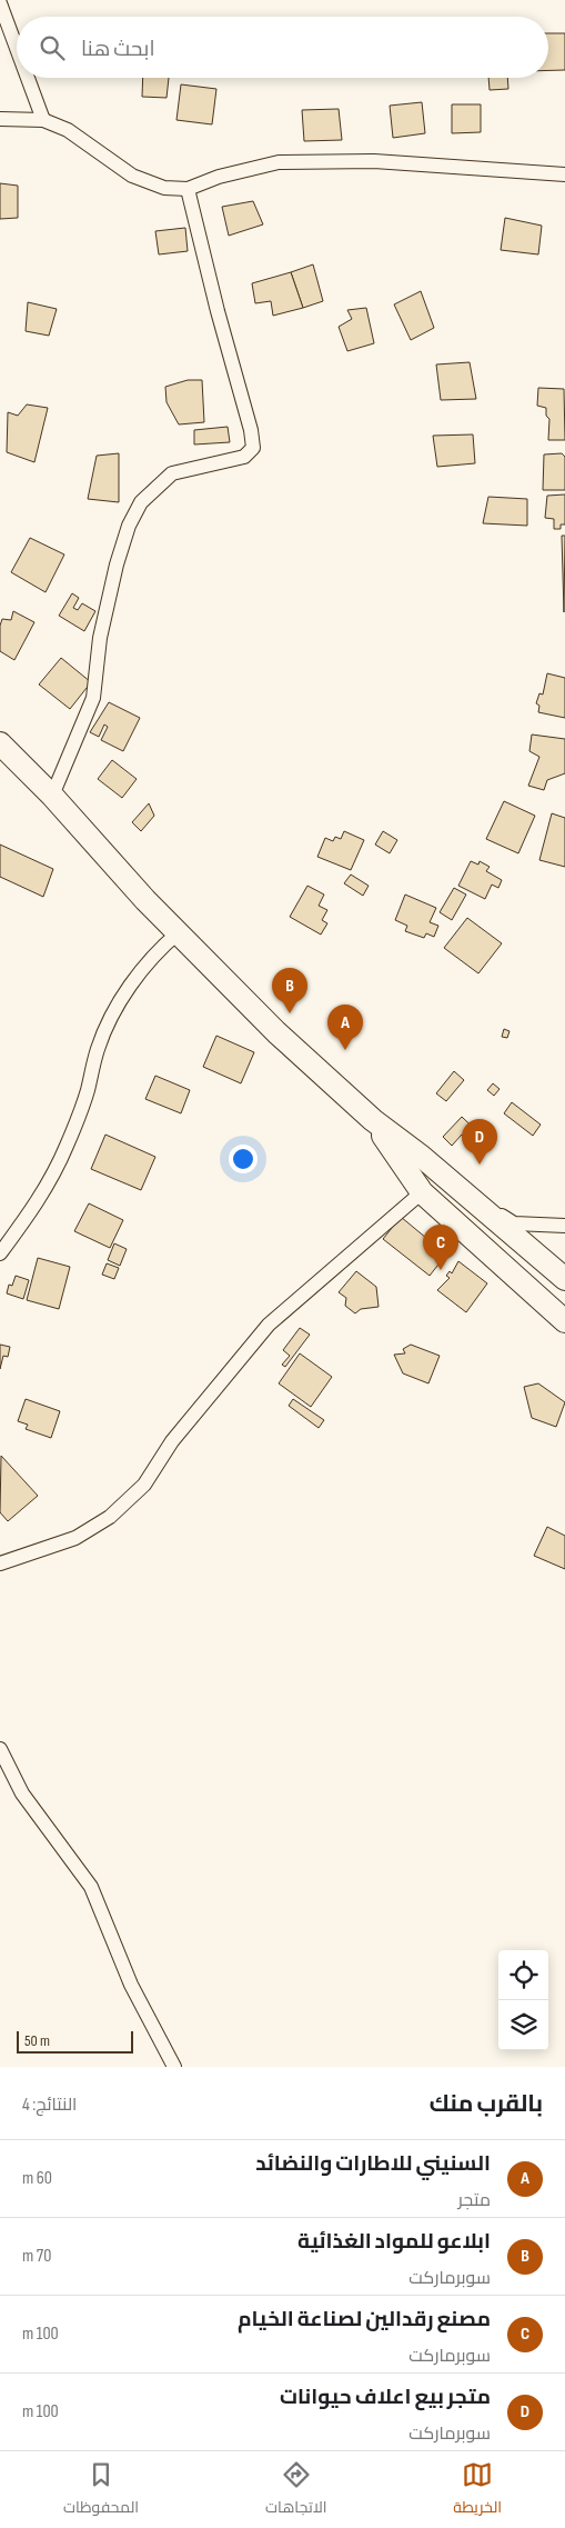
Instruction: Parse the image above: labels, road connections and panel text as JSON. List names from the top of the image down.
{
  "scale_bar": "50 m",
  "page": {
    "search": "ابحث هنا",
    "pins": [
      "B",
      "A",
      "D",
      "C"
    ],
    "scale": "50 m",
    "heading": ["بالقرب منك", "النتائج: 4"],
    "list": [
      {
        "mark": "A",
        "name": "السنيني للاطارات والنضائد",
        "note": "متجر",
        "value": "60 m"
      },
      {
        "mark": "B",
        "name": "ابلاعو للمواد الغذائية",
        "note": "سوبرماركت",
        "value": "70 m"
      },
      {
        "mark": "C",
        "name": "مصنع رقدالين لصناعة الخيام",
        "note": "سوبرماركت",
        "value": "100 m"
      },
      {
        "mark": "D",
        "name": "متجر بيع اعلاف حيوانات",
        "note": "سوبرماركت",
        "value": "100 m"
      }
    ],
    "nav": ["الخريطة", "الاتجاهات", "المحفوظات"]
  }
}
